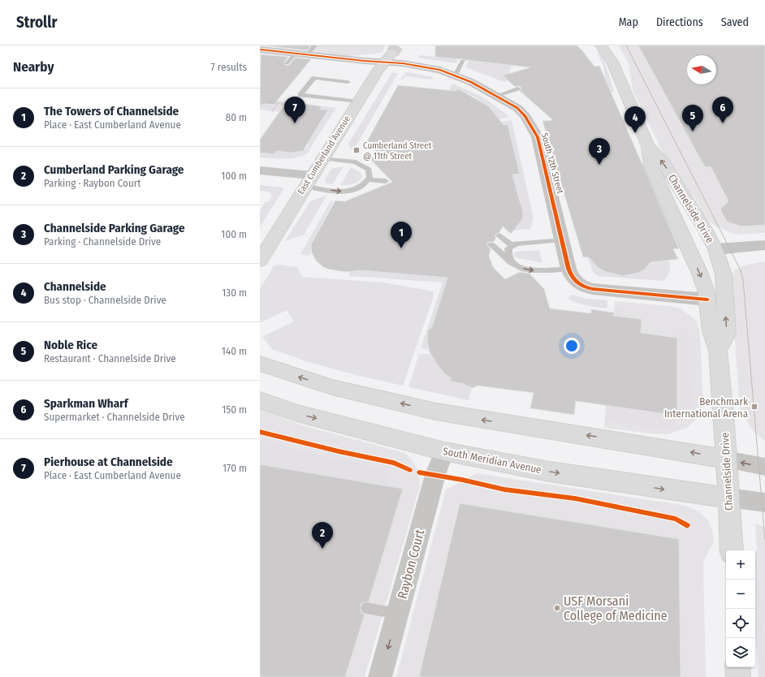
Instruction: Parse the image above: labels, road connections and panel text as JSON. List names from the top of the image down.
{
  "streets": {
    "main road": ["East Cumberland Avenue", "Channelside Drive", "South Meridian Avenue"],
    "street": ["South 12th Street", "Raybon Court"]
  },
  "crossings": [
    ["East Cumberland Avenue", "South 12th Street"],
    ["South 12th Street", "Channelside Drive"],
    ["Channelside Drive", "South Meridian Avenue"],
    ["South Meridian Avenue", "Raybon Court"]
  ],
  "places": {
    "transit": ["Cumberland Street @ 11th Street", "Benchmark International Arena"],
    "other": ["USF Morsani College of Medicine"]
  },
  "north": "left",
  "page": {
    "header": "Strollr",
    "nav": ["Map", "Directions", "Saved"],
    "heading": ["Nearby", "7 results"],
    "list": [
      {
        "mark": "1",
        "name": "The Towers of Channelside",
        "note": "Place · East Cumberland Avenue",
        "value": "80 m"
      },
      {
        "mark": "2",
        "name": "Cumberland Parking Garage",
        "note": "Parking · Raybon Court",
        "value": "100 m"
      },
      {
        "mark": "3",
        "name": "Channelside Parking Garage",
        "note": "Parking · Channelside Drive",
        "value": "100 m"
      },
      {
        "mark": "4",
        "name": "Channelside",
        "note": "Bus stop · Channelside Drive",
        "value": "130 m"
      },
      {
        "mark": "5",
        "name": "Noble Rice",
        "note": "Restaurant · Channelside Drive",
        "value": "140 m"
      },
      {
        "mark": "6",
        "name": "Sparkman Wharf",
        "note": "Supermarket · Channelside Drive",
        "value": "150 m"
      },
      {
        "mark": "7",
        "name": "Pierhouse at Channelside",
        "note": "Place · East Cumberland Avenue",
        "value": "170 m"
      }
    ],
    "pins": [
      "6",
      "7",
      "5",
      "4",
      "3",
      "1",
      "2"
    ],
    "map_buttons": ["+", "−"]
  }
}
